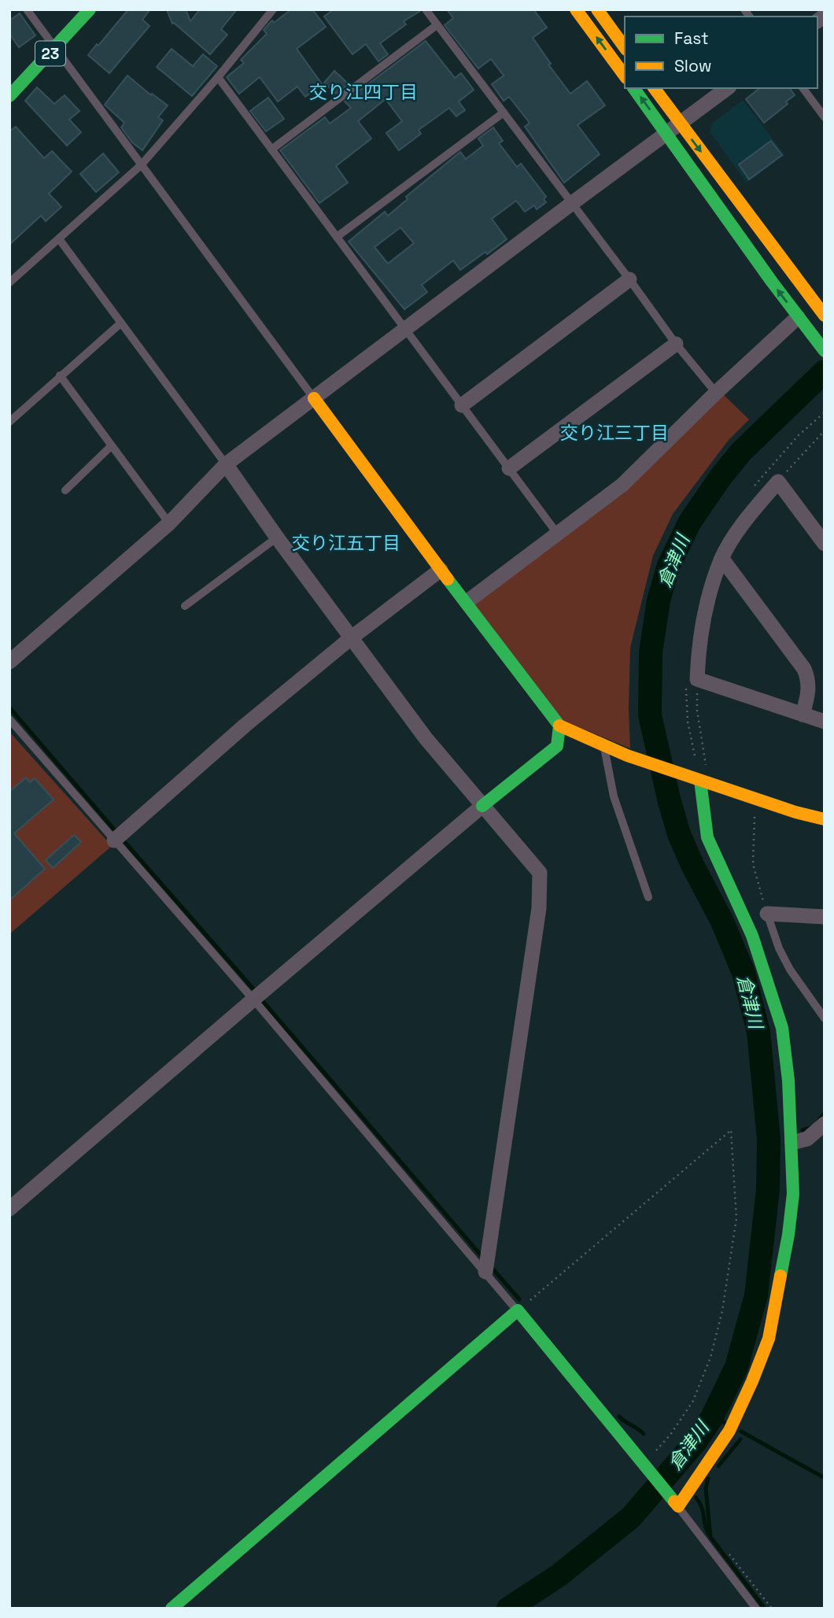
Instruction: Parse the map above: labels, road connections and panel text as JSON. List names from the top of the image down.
{
  "streets": {
    "street": ["23"]
  },
  "districts": ["交り江四丁目", "交り江三丁目", "交り江五丁目"],
  "water": ["倉津川"],
  "legend": ["Fast", "Slow"]
}
